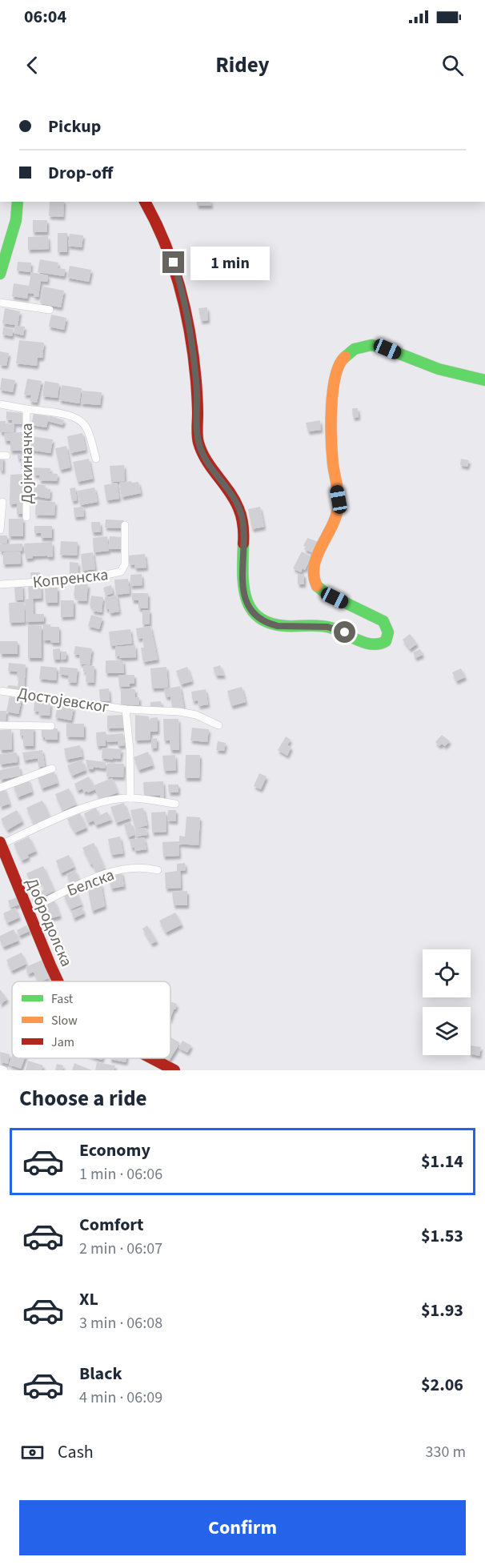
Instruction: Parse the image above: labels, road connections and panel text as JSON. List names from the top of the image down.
{
  "streets": {
    "main road": ["Добродолска"],
    "street": [
      "Дојкиначка",
      "Копренска",
      "Достојевског",
      "Белска"
    ]
  },
  "crossings": [
    ["Белска", "Добродолска"]
  ],
  "legend": ["Fast", "Slow", "Jam"],
  "page": {
    "status": "06:04",
    "header": "Ridey",
    "banner": ["Pickup", "Drop-off"],
    "bubble": "1 min",
    "heading": "Choose a ride",
    "list": [
      {
        "name": "Economy",
        "note": "1 min · 06:06",
        "value": "$1.14"
      },
      {
        "name": "Comfort",
        "note": "2 min · 06:07",
        "value": "$1.53"
      },
      {
        "name": "XL",
        "note": "3 min · 06:08",
        "value": "$1.93"
      },
      {
        "name": "Black",
        "note": "4 min · 06:09",
        "value": "$2.06"
      }
    ],
    "pay": ["Cash", "330 m"],
    "buttons": "Confirm"
  }
}
